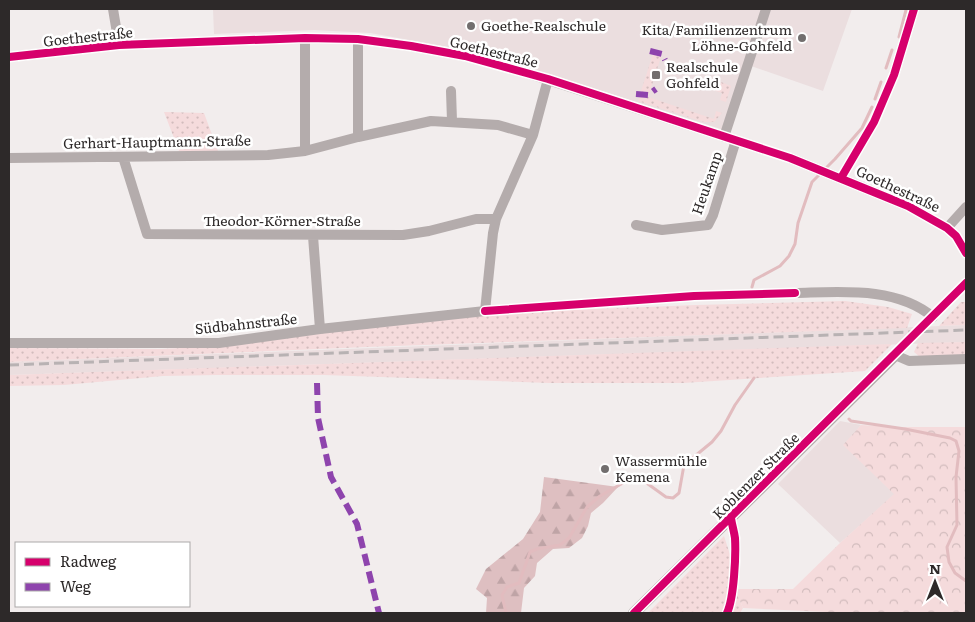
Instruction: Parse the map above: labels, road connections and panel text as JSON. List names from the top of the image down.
{
  "streets": {
    "street": [
      "Goethestraße",
      "Gerhart-Hauptmann-Straße",
      "Heukamp",
      "Theodor-Körner-Straße",
      "Südbahnstraße",
      "Koblenzer Straße"
    ]
  },
  "crossings": [
    ["Goethestraße", "Heukamp"],
    ["Gerhart-Hauptmann-Straße", "Theodor-Körner-Straße"],
    ["Theodor-Körner-Straße", "Südbahnstraße"]
  ],
  "places": {
    "other": ["Goethe-Realschule", "Kita/Familienzentrum Löhne-Gohfeld", "Wassermühle Kemena"],
    "transit": ["Realschule Gohfeld"]
  },
  "legend": ["Radweg", "Weg"],
  "north": "top"
}
